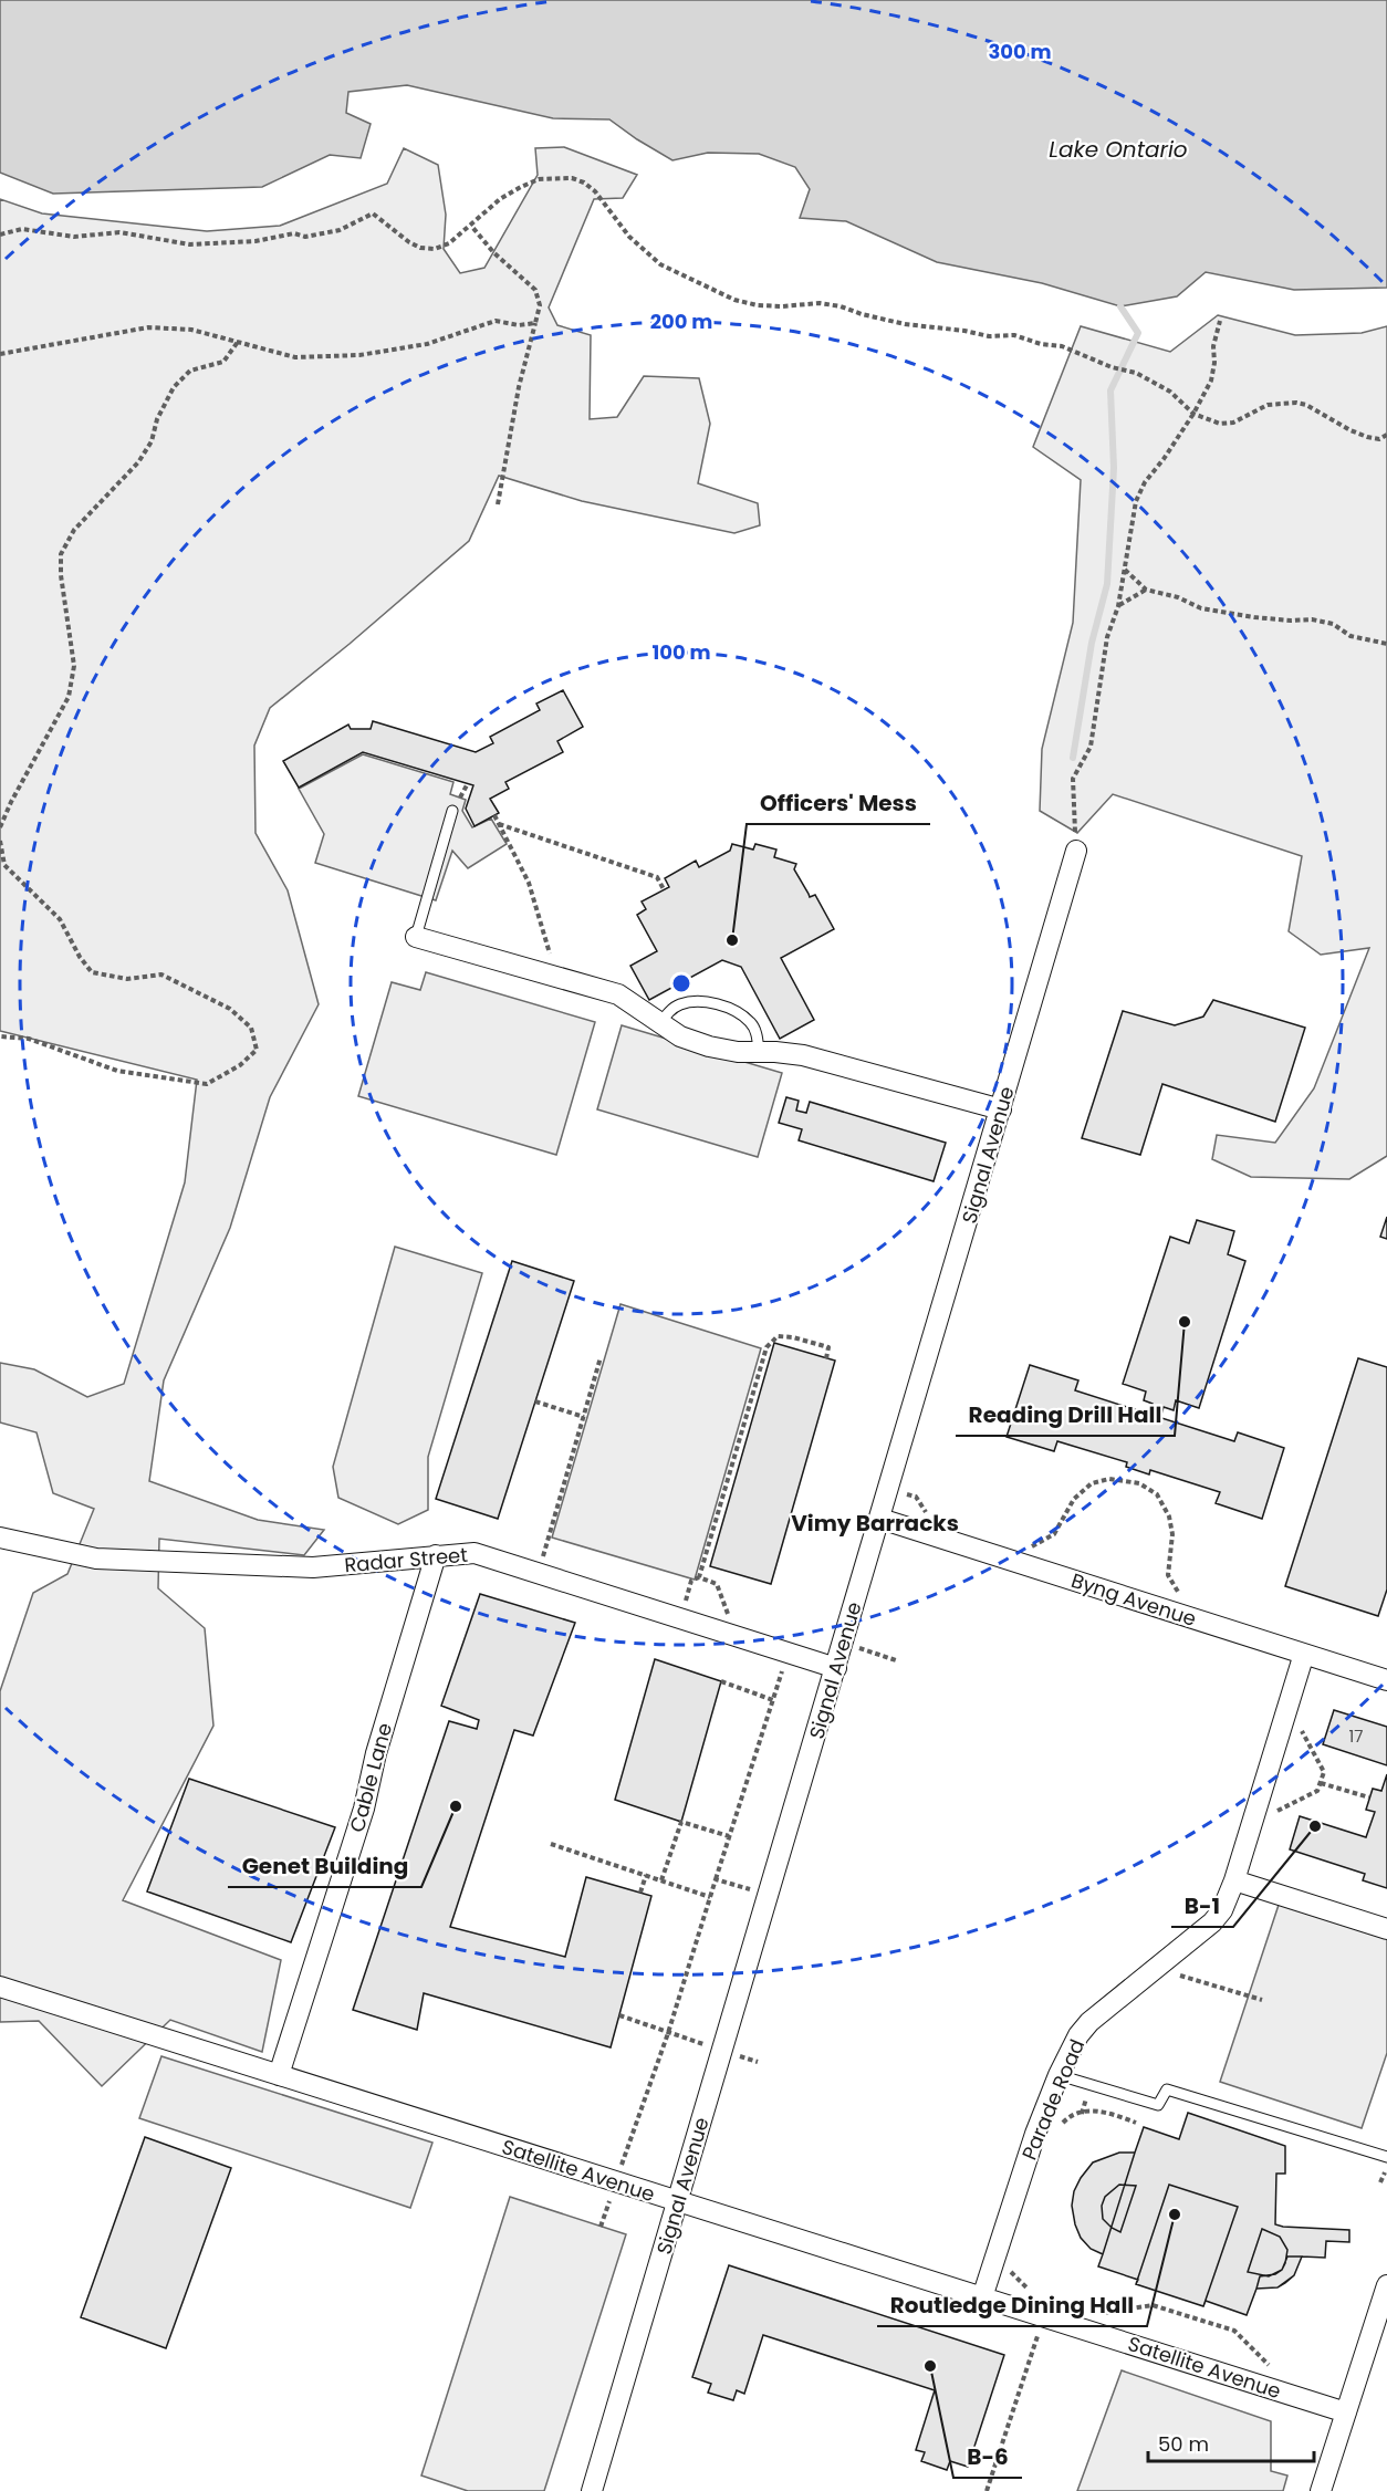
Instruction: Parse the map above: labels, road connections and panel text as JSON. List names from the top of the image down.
{
  "streets": {
    "street": [
      "Signal Avenue",
      "Radar Street",
      "Byng Avenue",
      "Cable Lane",
      "Parade Road",
      "Satellite Avenue"
    ]
  },
  "crossings": [
    ["Signal Avenue", "Radar Street"],
    ["Signal Avenue", "Byng Avenue"],
    ["Signal Avenue", "Satellite Avenue"],
    ["Radar Street", "Cable Lane"],
    ["Byng Avenue", "Parade Road"],
    ["Cable Lane", "Satellite Avenue"],
    ["Parade Road", "Satellite Avenue"]
  ],
  "districts": ["Vimy Barracks"],
  "water": ["Lake Ontario"],
  "places": [
    "Officers' Mess",
    "Reading Drill Hall",
    "Genet Building",
    "B-1",
    "Routledge Dining Hall",
    "B-6"
  ],
  "house_numbers": ["17"],
  "scale_bar": "50 m",
  "rings": ["300 m", "200 m", "100 m"]
}
